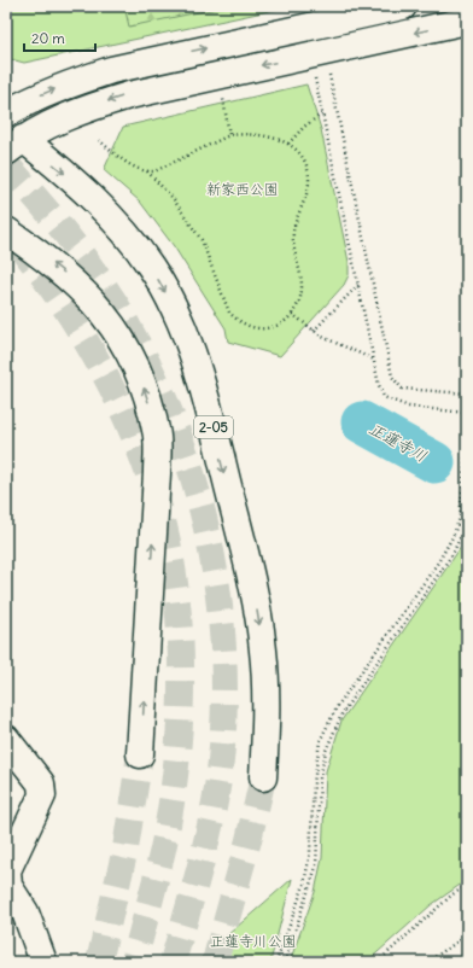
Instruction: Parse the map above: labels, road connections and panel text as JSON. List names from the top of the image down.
{
  "streets": {
    "main road": ["2-05"]
  },
  "water": ["正蓮寺川"],
  "parks": ["新家西公園", "正蓮寺川公園"],
  "scale_bar": "20 m"
}
